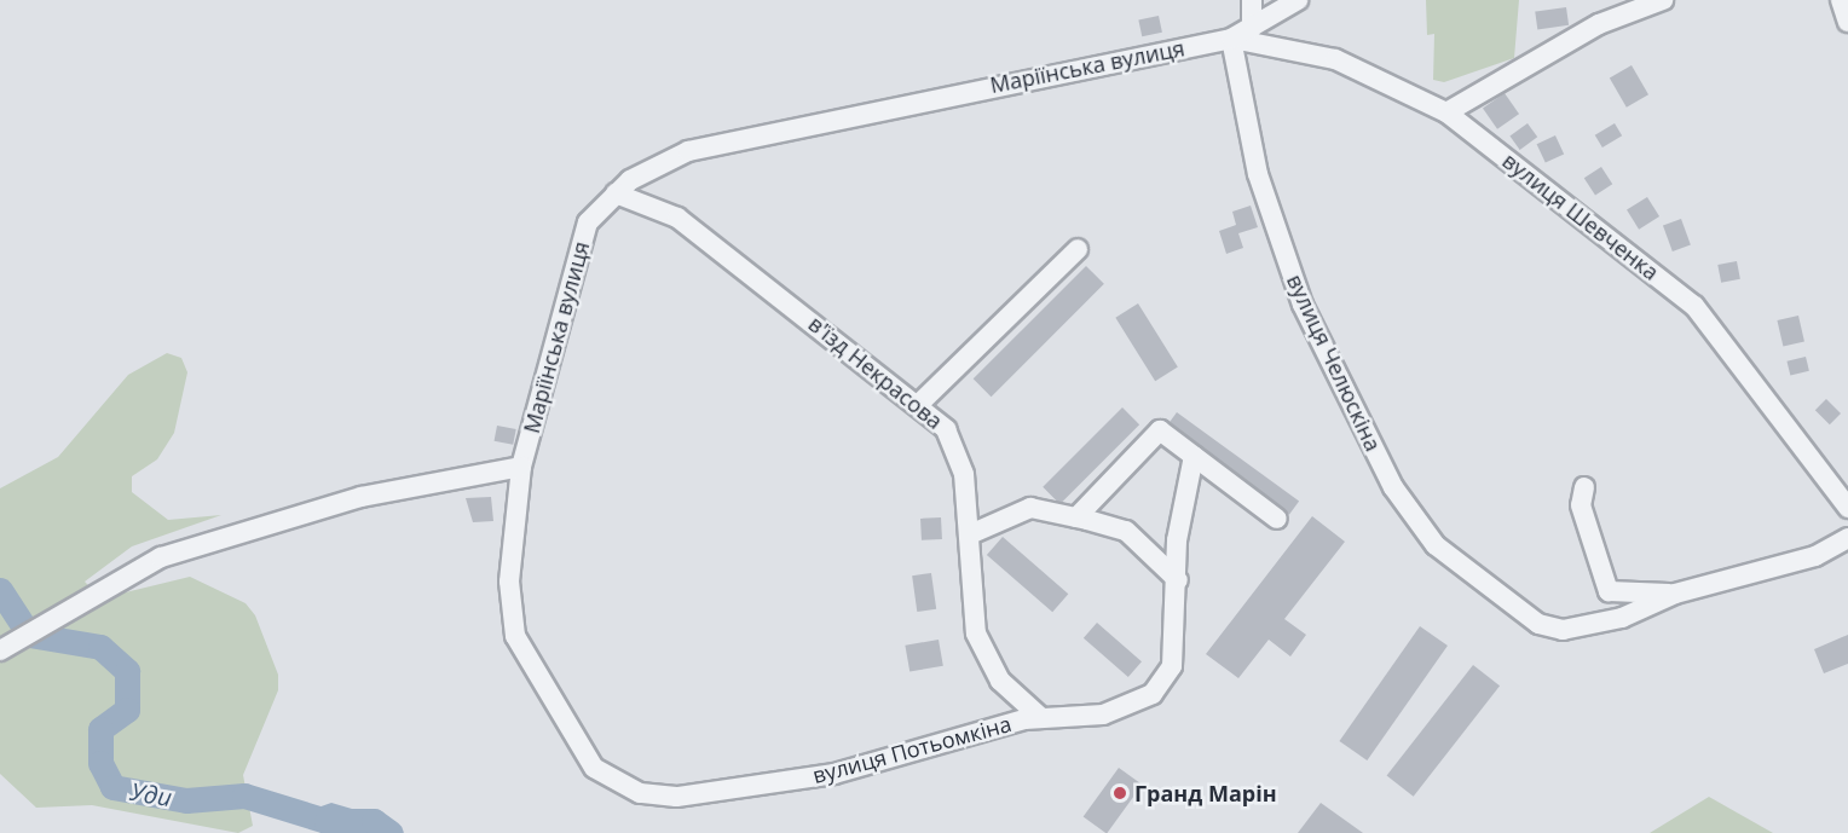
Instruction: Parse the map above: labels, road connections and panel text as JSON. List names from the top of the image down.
{
  "streets": {
    "street": [
      "Маріїнська вулиця",
      "вулиця Шевченка",
      "вулиця Челюскіна",
      "в'їзд Некрасова",
      "вулиця Потьомкіна"
    ]
  },
  "crossings": [
    ["Маріїнська вулиця", "вулиця Шевченка"],
    ["Маріїнська вулиця", "вулиця Челюскіна"],
    ["Маріїнська вулиця", "в'їзд Некрасова"],
    ["Маріїнська вулиця", "вулиця Потьомкіна"],
    ["вулиця Шевченка", "вулиця Челюскіна"],
    ["в'їзд Некрасова", "вулиця Потьомкіна"]
  ],
  "water": ["Уди"],
  "places": ["Гранд Марін"]
}
